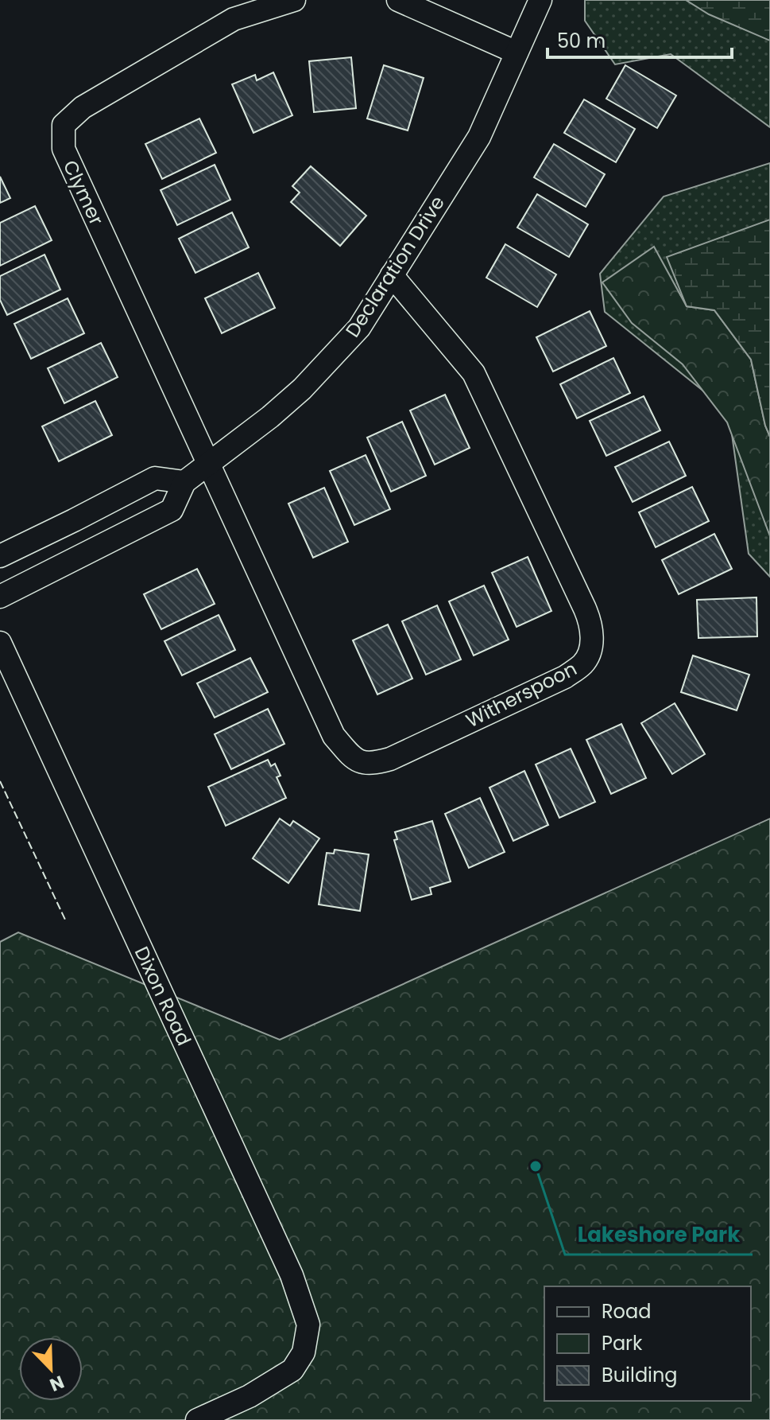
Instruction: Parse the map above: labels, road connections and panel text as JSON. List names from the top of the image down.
{
  "streets": {
    "street": [
      "Clymer",
      "Declaration Drive",
      "Witherspoon",
      "Dixon Road"
    ]
  },
  "crossings": [
    ["Clymer", "Declaration Drive"],
    ["Clymer", "Witherspoon"],
    ["Declaration Drive", "Witherspoon"]
  ],
  "places": ["Lakeshore Park"],
  "legend": ["Road", "Park", "Building"],
  "scale_bar": "50 m",
  "north": "bottom right"
}
